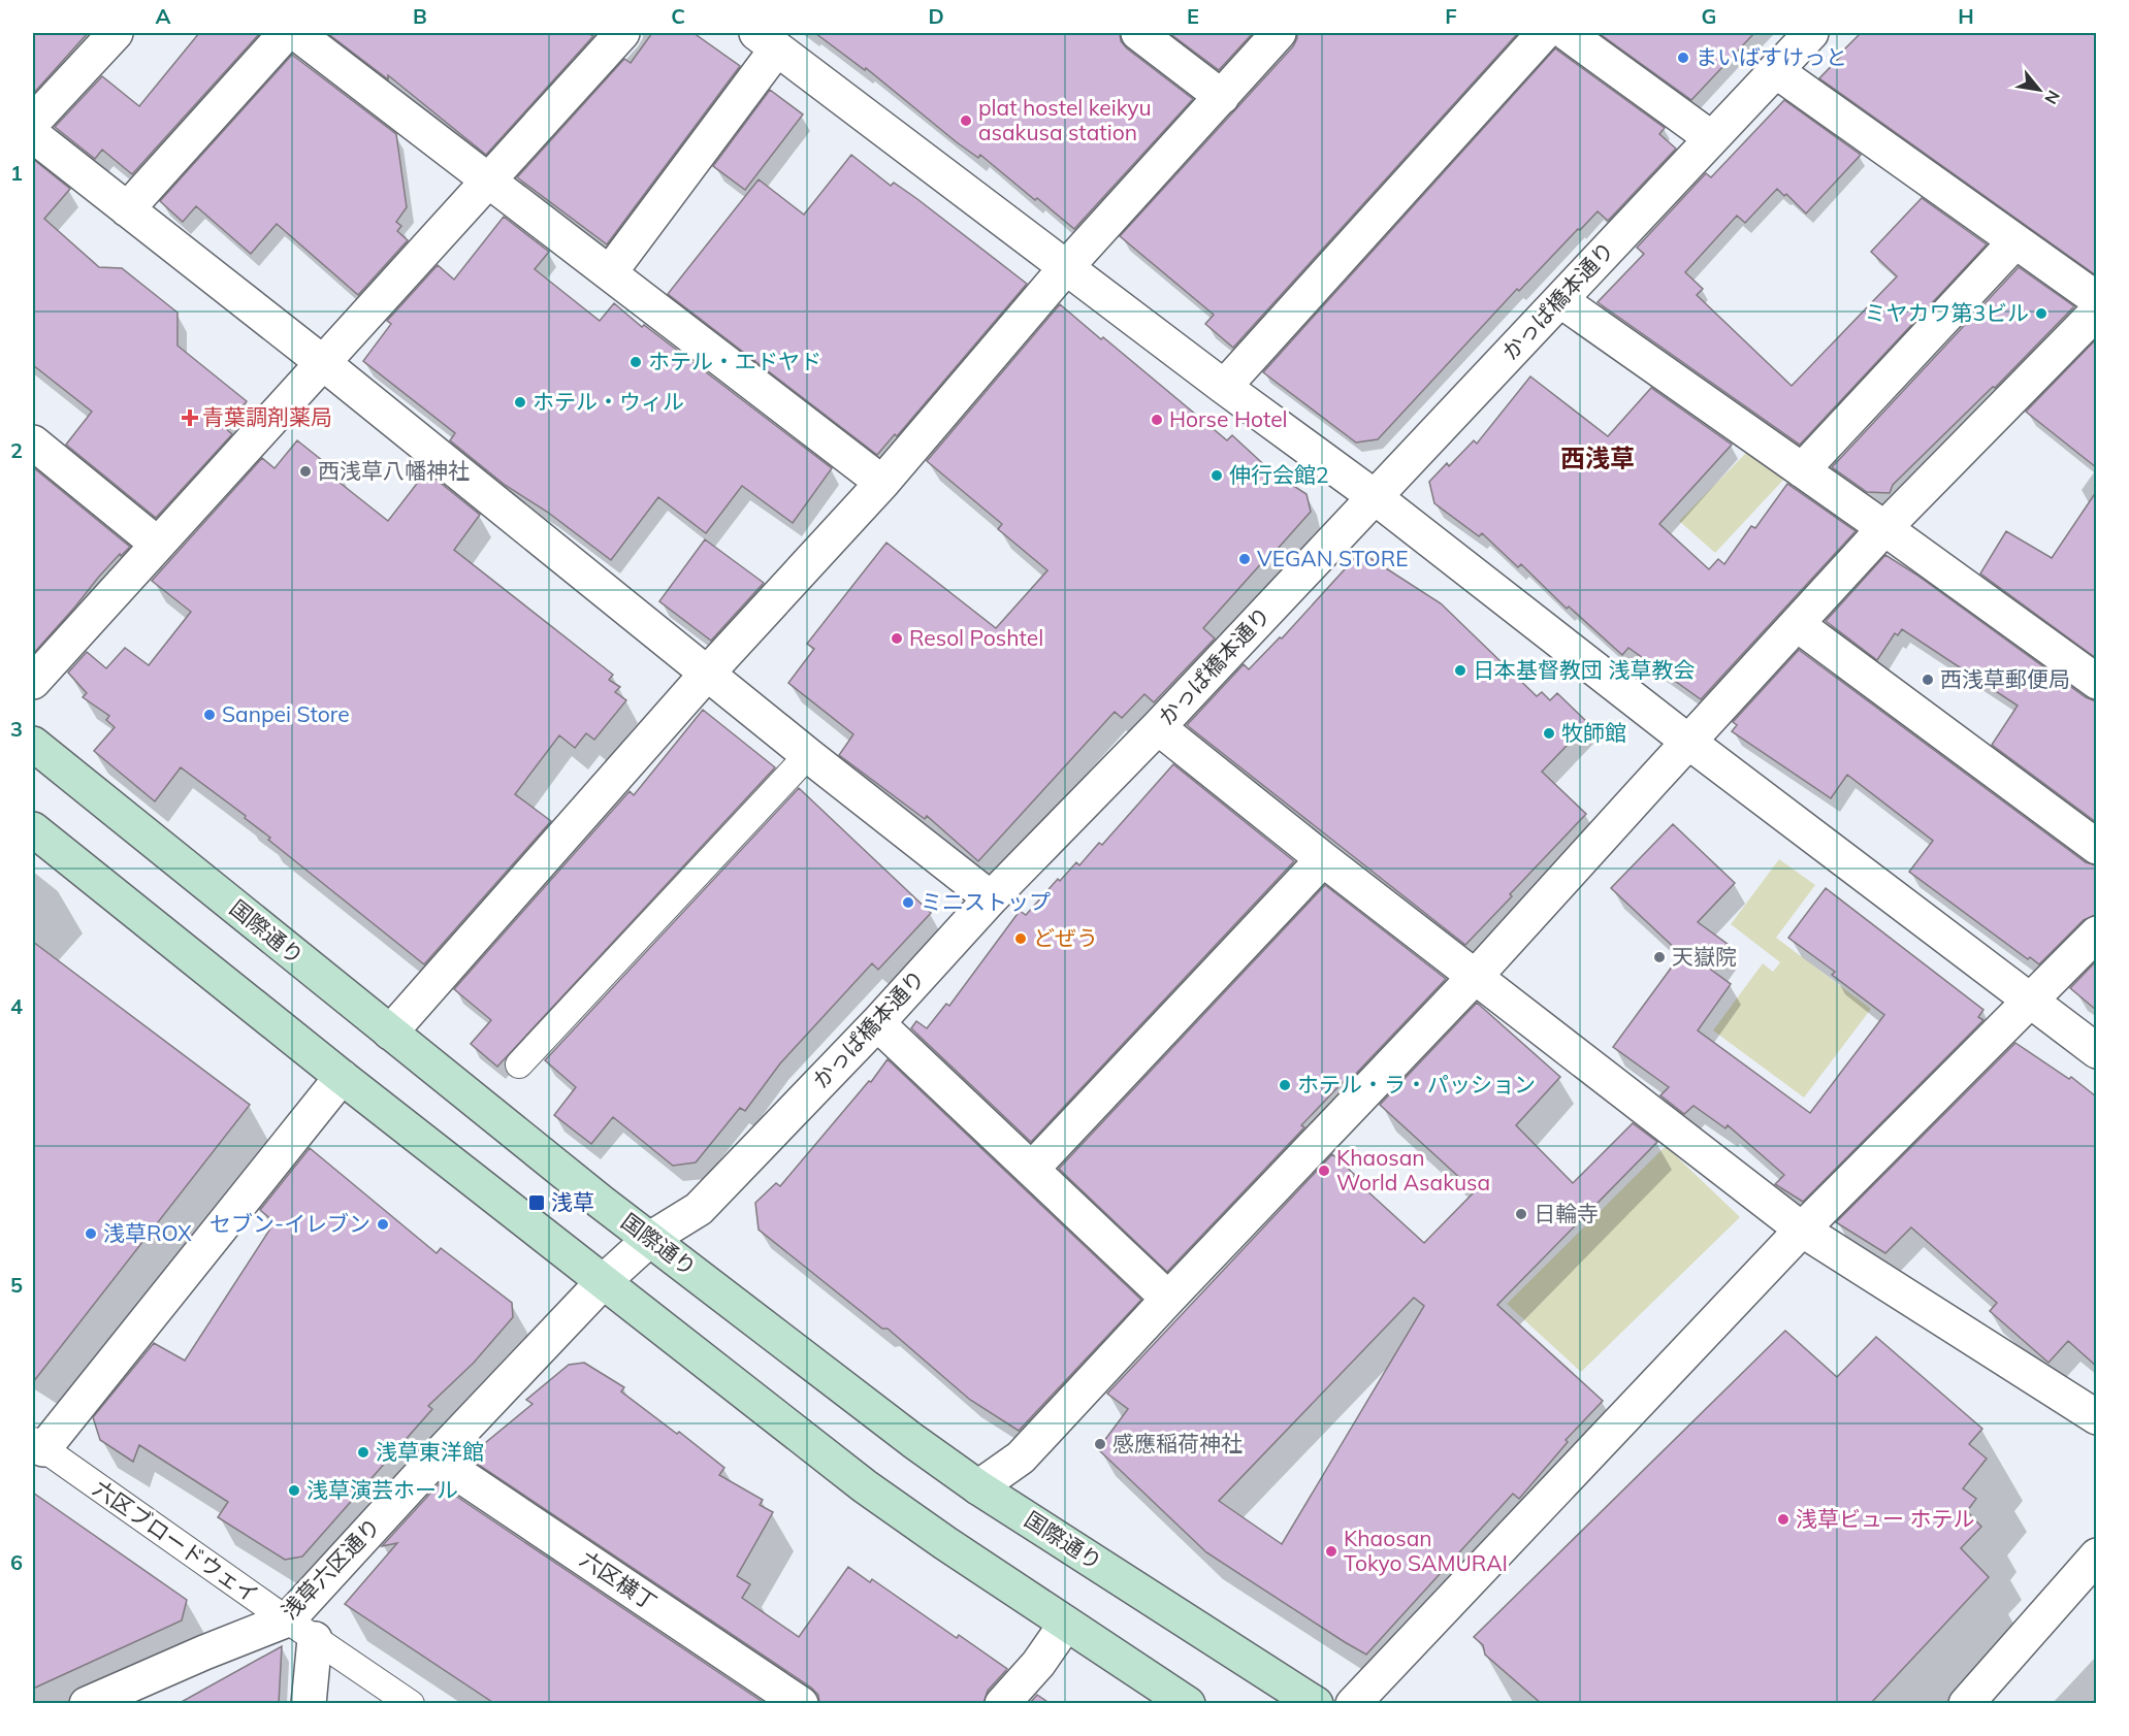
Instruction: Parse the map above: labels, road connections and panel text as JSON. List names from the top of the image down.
{
  "streets": {
    "main road": ["国際通り"],
    "street": [
      "かっぱ橋本通り",
      "六区ブロードウェイ",
      "浅草六区通り",
      "六区横丁"
    ]
  },
  "crossings": [
    ["かっぱ橋本通り", "国際通り"],
    ["かっぱ橋本通り", "浅草六区通り"],
    ["六区ブロードウェイ", "浅草六区通り"],
    ["浅草六区通り", "六区横丁"]
  ],
  "districts": ["西浅草"],
  "places": {
    "other": [
      "まいばすけっと",
      "plat hostel keikyu asakusa station",
      "ミヤカワ第3ビル",
      "ホテル・エドヤド",
      "ホテル・ウィル",
      "Horse Hotel",
      "西浅草八幡神社",
      "伸行会館2",
      "VEGAN STORE",
      "Resol Poshtel",
      "日本基督教団 浅草教会",
      "西浅草郵便局",
      "Sanpei Store",
      "牧師館",
      "ミニストップ",
      "どぜう",
      "天嶽院",
      "ホテル・ラ・パッション",
      "Khaosan World Asakusa",
      "日輪寺",
      "セブン-イレブン",
      "浅草ROX",
      "感應稲荷神社",
      "浅草東洋館",
      "浅草演芸ホール",
      "浅草ビュー ホテル",
      "Khaosan Tokyo SAMURAI"
    ],
    "health": ["青葉調剤薬局"],
    "transit": ["浅草"]
  },
  "north": "bottom right",
  "grid": {
    "columns": [
      "A",
      "B",
      "C",
      "D",
      "E",
      "F",
      "G",
      "H"
    ],
    "rows": [
      "1",
      "2",
      "3",
      "4",
      "5",
      "6"
    ]
  }
}
